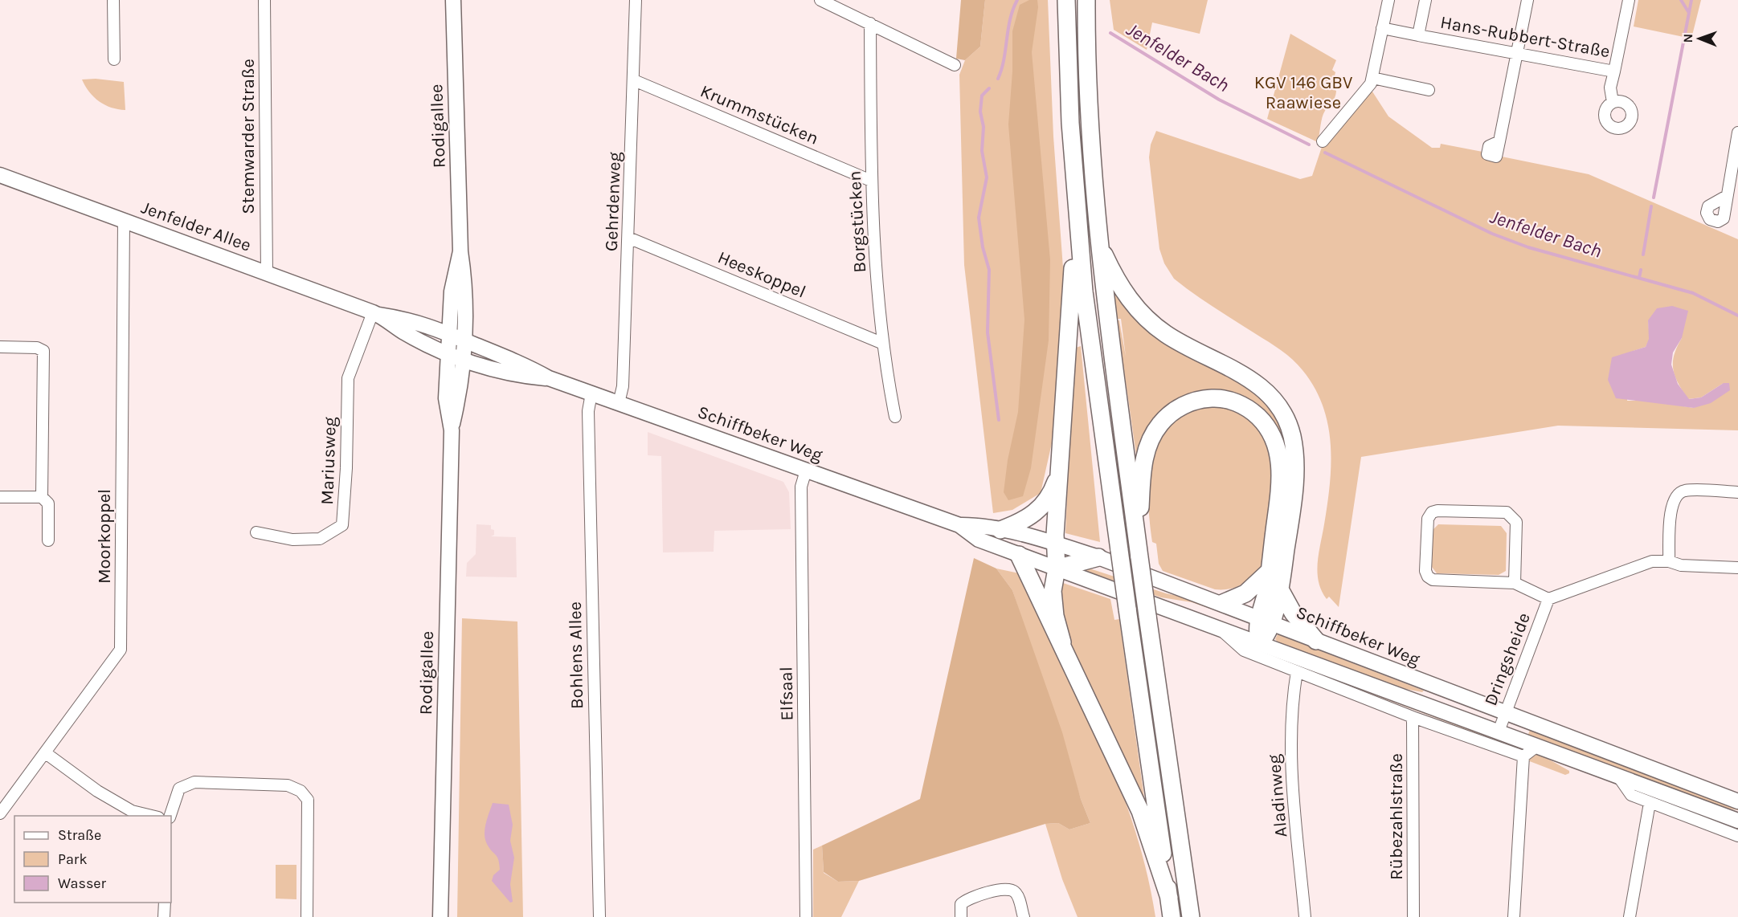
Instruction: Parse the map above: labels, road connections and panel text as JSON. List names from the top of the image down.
{
  "streets": {
    "main road": ["Rodigallee", "Jenfelder Allee", "Schiffbeker Weg"],
    "street": [
      "Hans-Rubbert-Straße",
      "Krummstücken",
      "Stemwarder Straße",
      "Gehrdenweg",
      "Borgstücken",
      "Heeskoppel",
      "Mariusweg",
      "Moorkoppel",
      "Bohlens Allee",
      "Dringsheide",
      "Elfsaal",
      "Aladinweg",
      "Rübezahlstraße"
    ]
  },
  "crossings": [
    ["Krummstücken", "Gehrdenweg"],
    ["Krummstücken", "Borgstücken"],
    ["Rodigallee", "Jenfelder Allee"],
    ["Rodigallee", "Schiffbeker Weg"],
    ["Stemwarder Straße", "Jenfelder Allee"],
    ["Gehrdenweg", "Heeskoppel"],
    ["Gehrdenweg", "Schiffbeker Weg"],
    ["Borgstücken", "Heeskoppel"],
    ["Jenfelder Allee", "Schiffbeker Weg"],
    ["Jenfelder Allee", "Mariusweg"],
    ["Jenfelder Allee", "Moorkoppel"],
    ["Schiffbeker Weg", "Bohlens Allee"],
    ["Schiffbeker Weg", "Dringsheide"],
    ["Schiffbeker Weg", "Elfsaal"],
    ["Schiffbeker Weg", "Aladinweg"],
    ["Schiffbeker Weg", "Rübezahlstraße"]
  ],
  "water": ["Jenfelder Bach"],
  "parks": ["KGV 146 GBV Raawiese"],
  "legend": ["Straße", "Park", "Wasser"],
  "north": "left"
}
